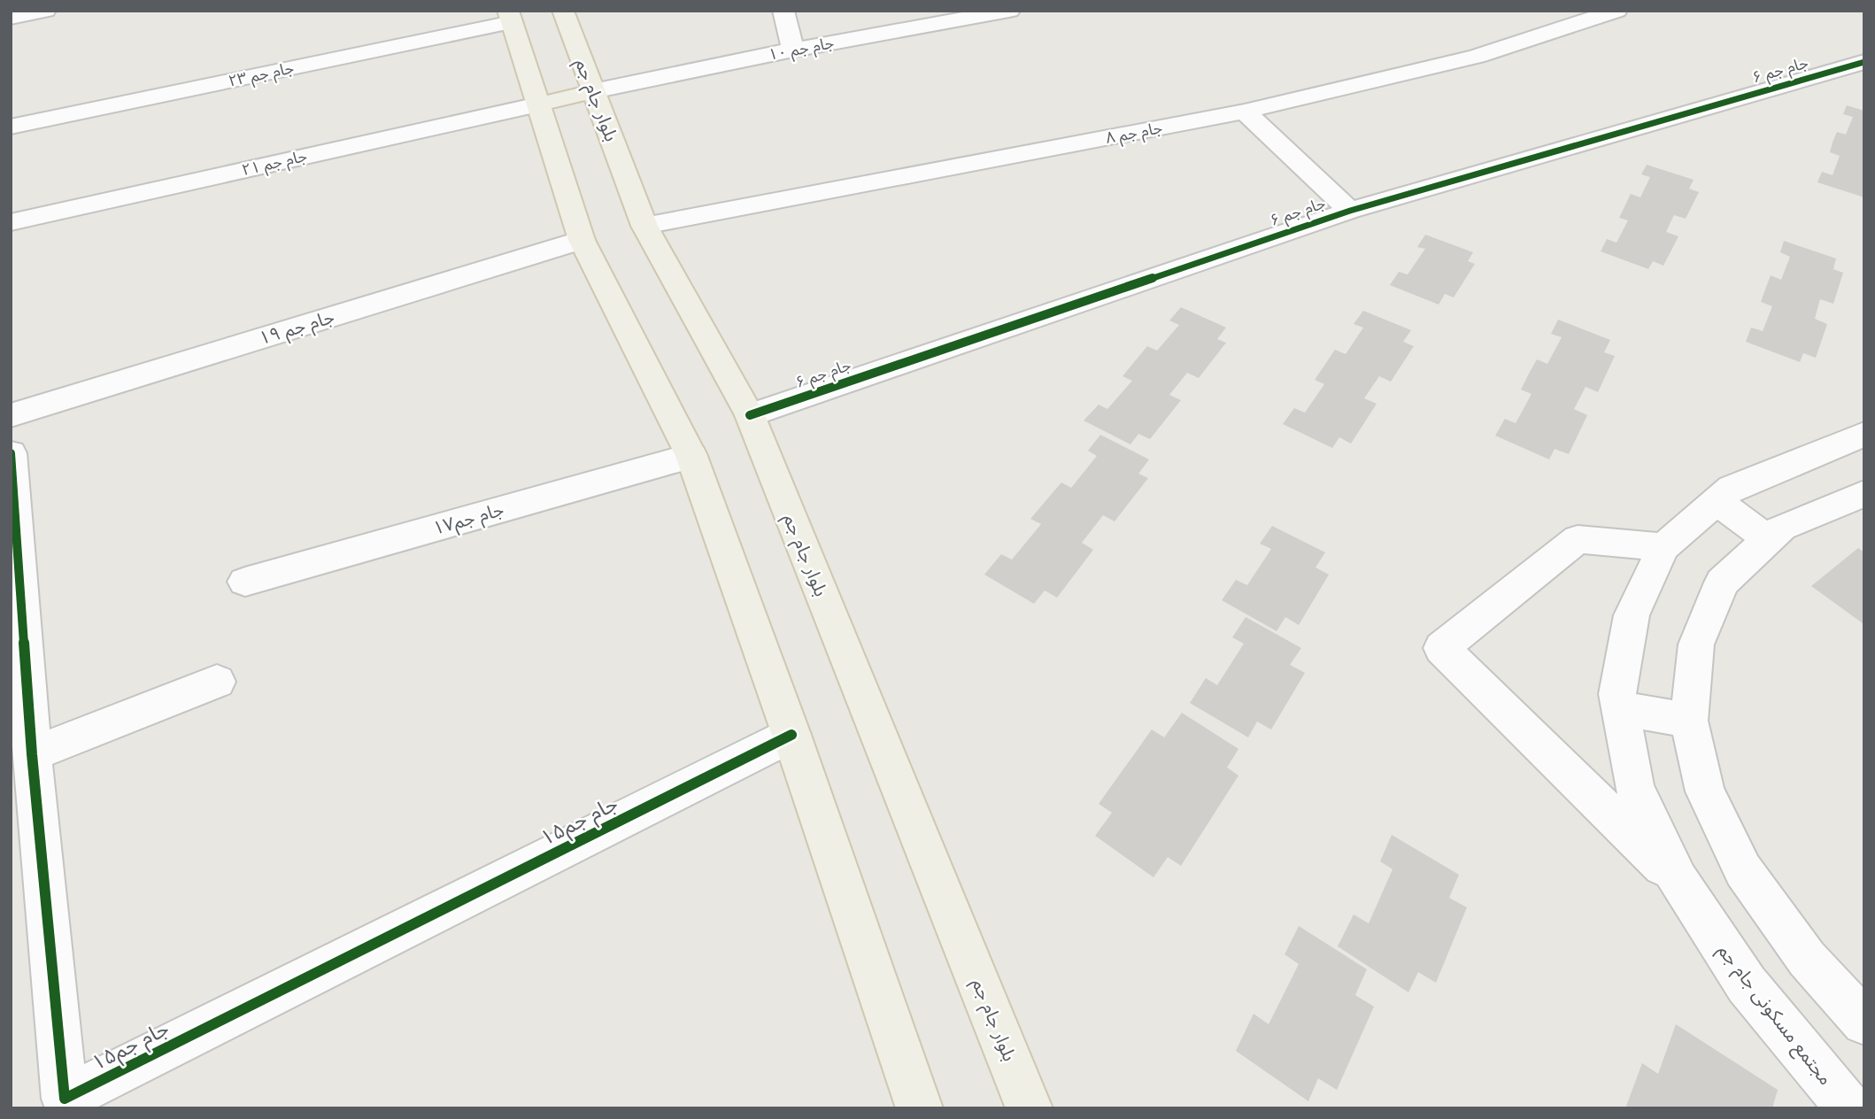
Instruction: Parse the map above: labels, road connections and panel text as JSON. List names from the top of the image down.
{
  "streets": {
    "main road": ["بلوار جام جم"],
    "street": [
      "جام جم ۱۰",
      "جام جم ۶",
      "جام جم ۲۳",
      "جام جم ۸",
      "جام جم ۲۱",
      "جام جم ۱۹",
      "جام جم۱۷",
      "جام جم۱۵",
      "مجتمع مسکونی جام جم"
    ]
  },
  "crossings": [
    ["جام جم ۱۰", "بلوار جام جم"],
    ["جام جم ۶", "بلوار جام جم"],
    ["بلوار جام جم", "جام جم ۸"]
  ]
}
